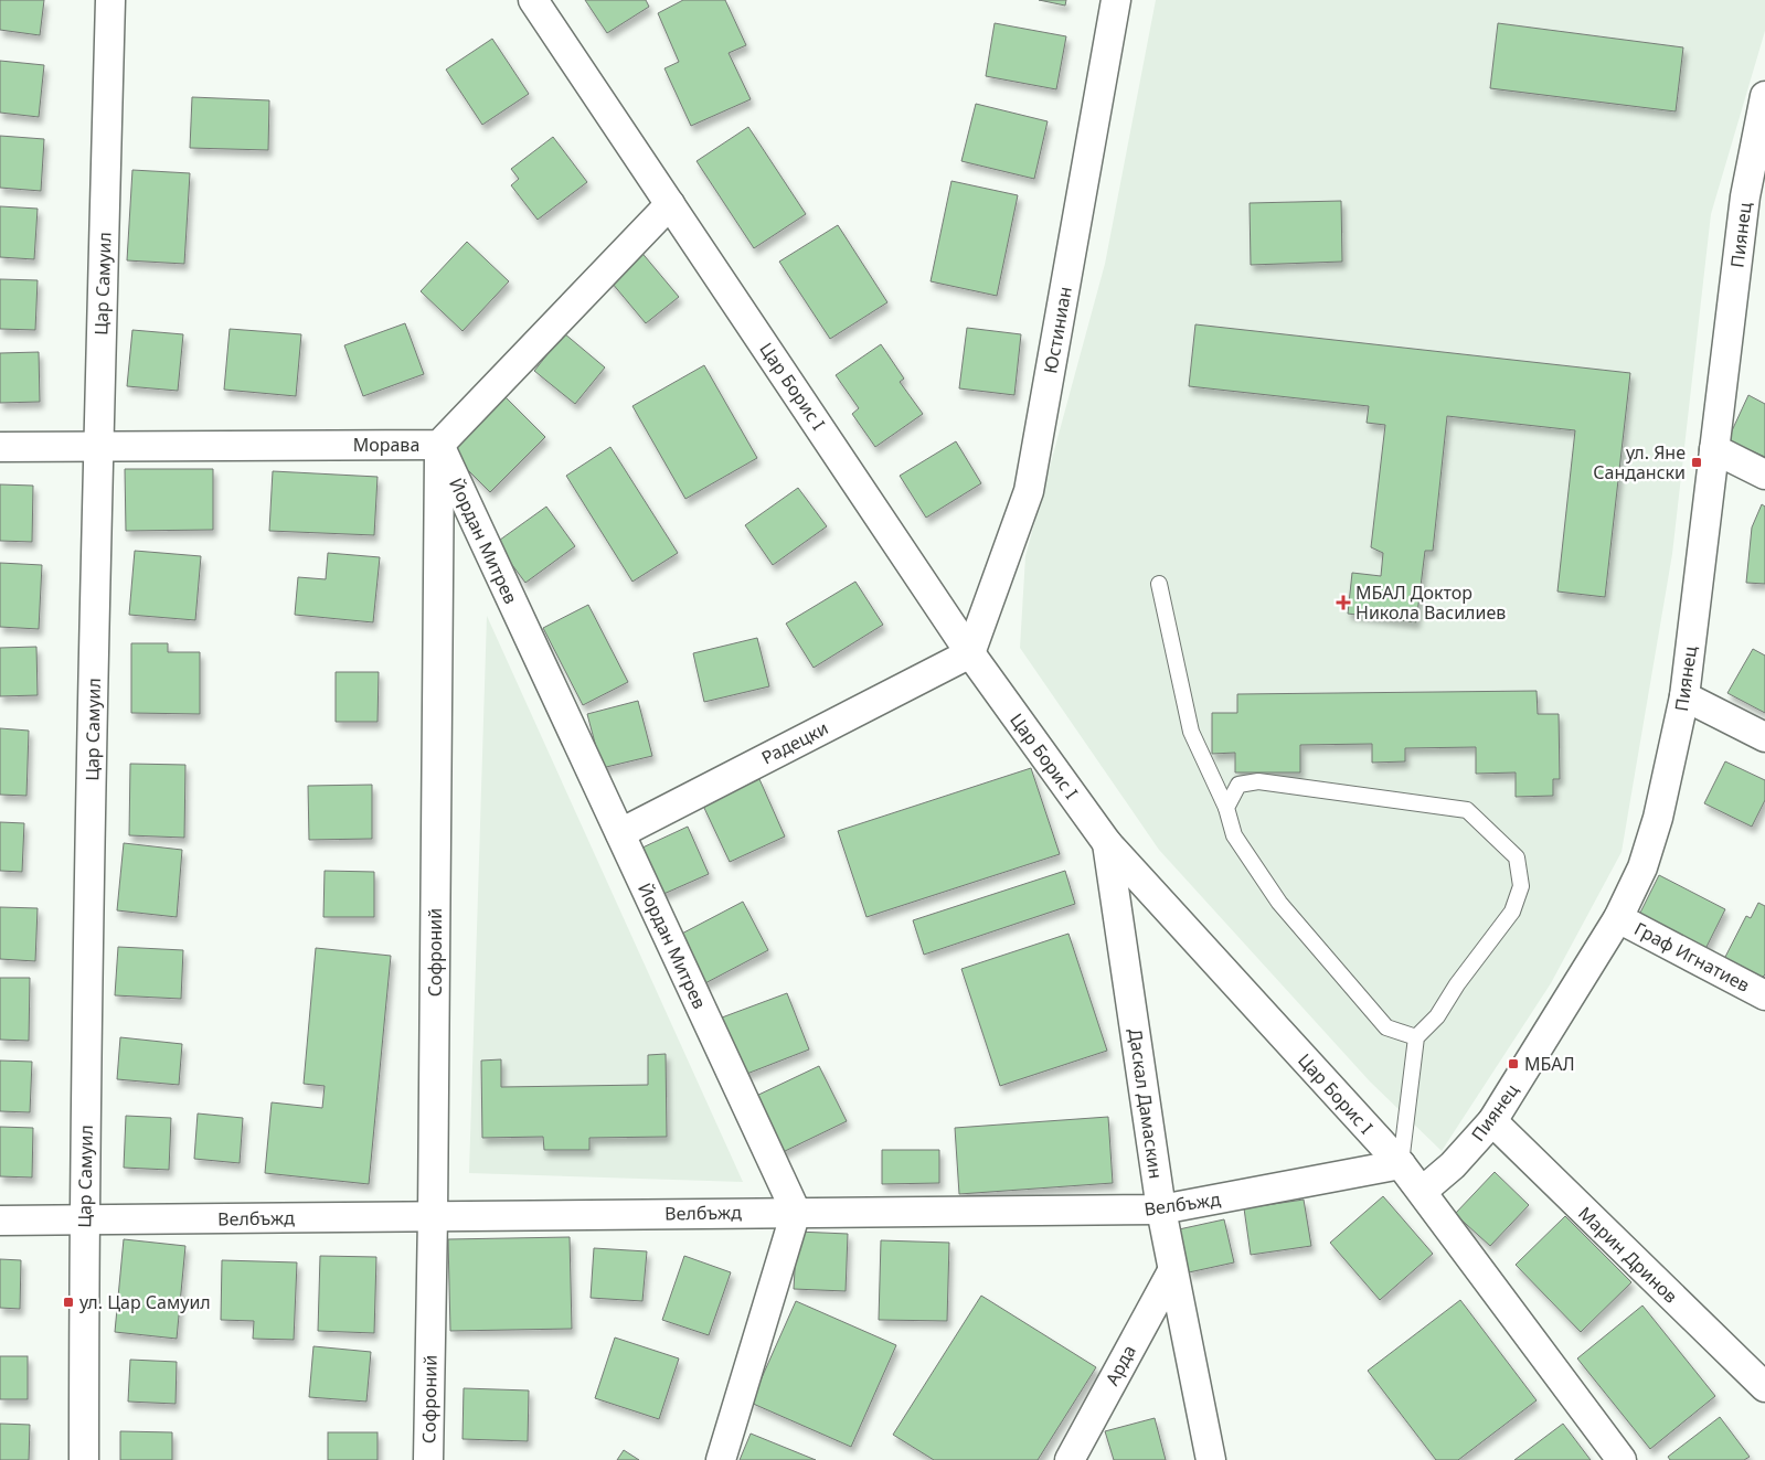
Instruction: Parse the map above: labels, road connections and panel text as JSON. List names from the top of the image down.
{
  "streets": {
    "street": [
      "Пиянец",
      "Цар Самуил",
      "Юстиниан",
      "Цар Борис I",
      "Морава",
      "Йордан Митрев",
      "Радецки",
      "Софроний",
      "Граф Игнатиев",
      "Даскал Дамаскин",
      "Велбъжд",
      "Марин Дринов",
      "Арда"
    ]
  },
  "crossings": [
    ["Пиянец", "Цар Борис I"],
    ["Пиянец", "Граф Игнатиев"],
    ["Пиянец", "Марин Дринов"],
    ["Цар Самуил", "Морава"],
    ["Цар Самуил", "Велбъжд"],
    ["Юстиниан", "Цар Борис I"],
    ["Юстиниан", "Радецки"],
    ["Цар Борис I", "Морава"],
    ["Цар Борис I", "Радецки"],
    ["Цар Борис I", "Даскал Дамаскин"],
    ["Цар Борис I", "Велбъжд"],
    ["Морава", "Йордан Митрев"],
    ["Морава", "Софроний"],
    ["Йордан Митрев", "Радецки"],
    ["Йордан Митрев", "Софроний"],
    ["Йордан Митрев", "Велбъжд"],
    ["Софроний", "Велбъжд"],
    ["Даскал Дамаскин", "Велбъжд"],
    ["Даскал Дамаскин", "Арда"]
  ],
  "places": {
    "transit": ["ул. Яне Сандански", "МБАЛ", "ул. Цар Самуил"],
    "health": ["МБАЛ Доктор Никола Василиев"]
  }
}
